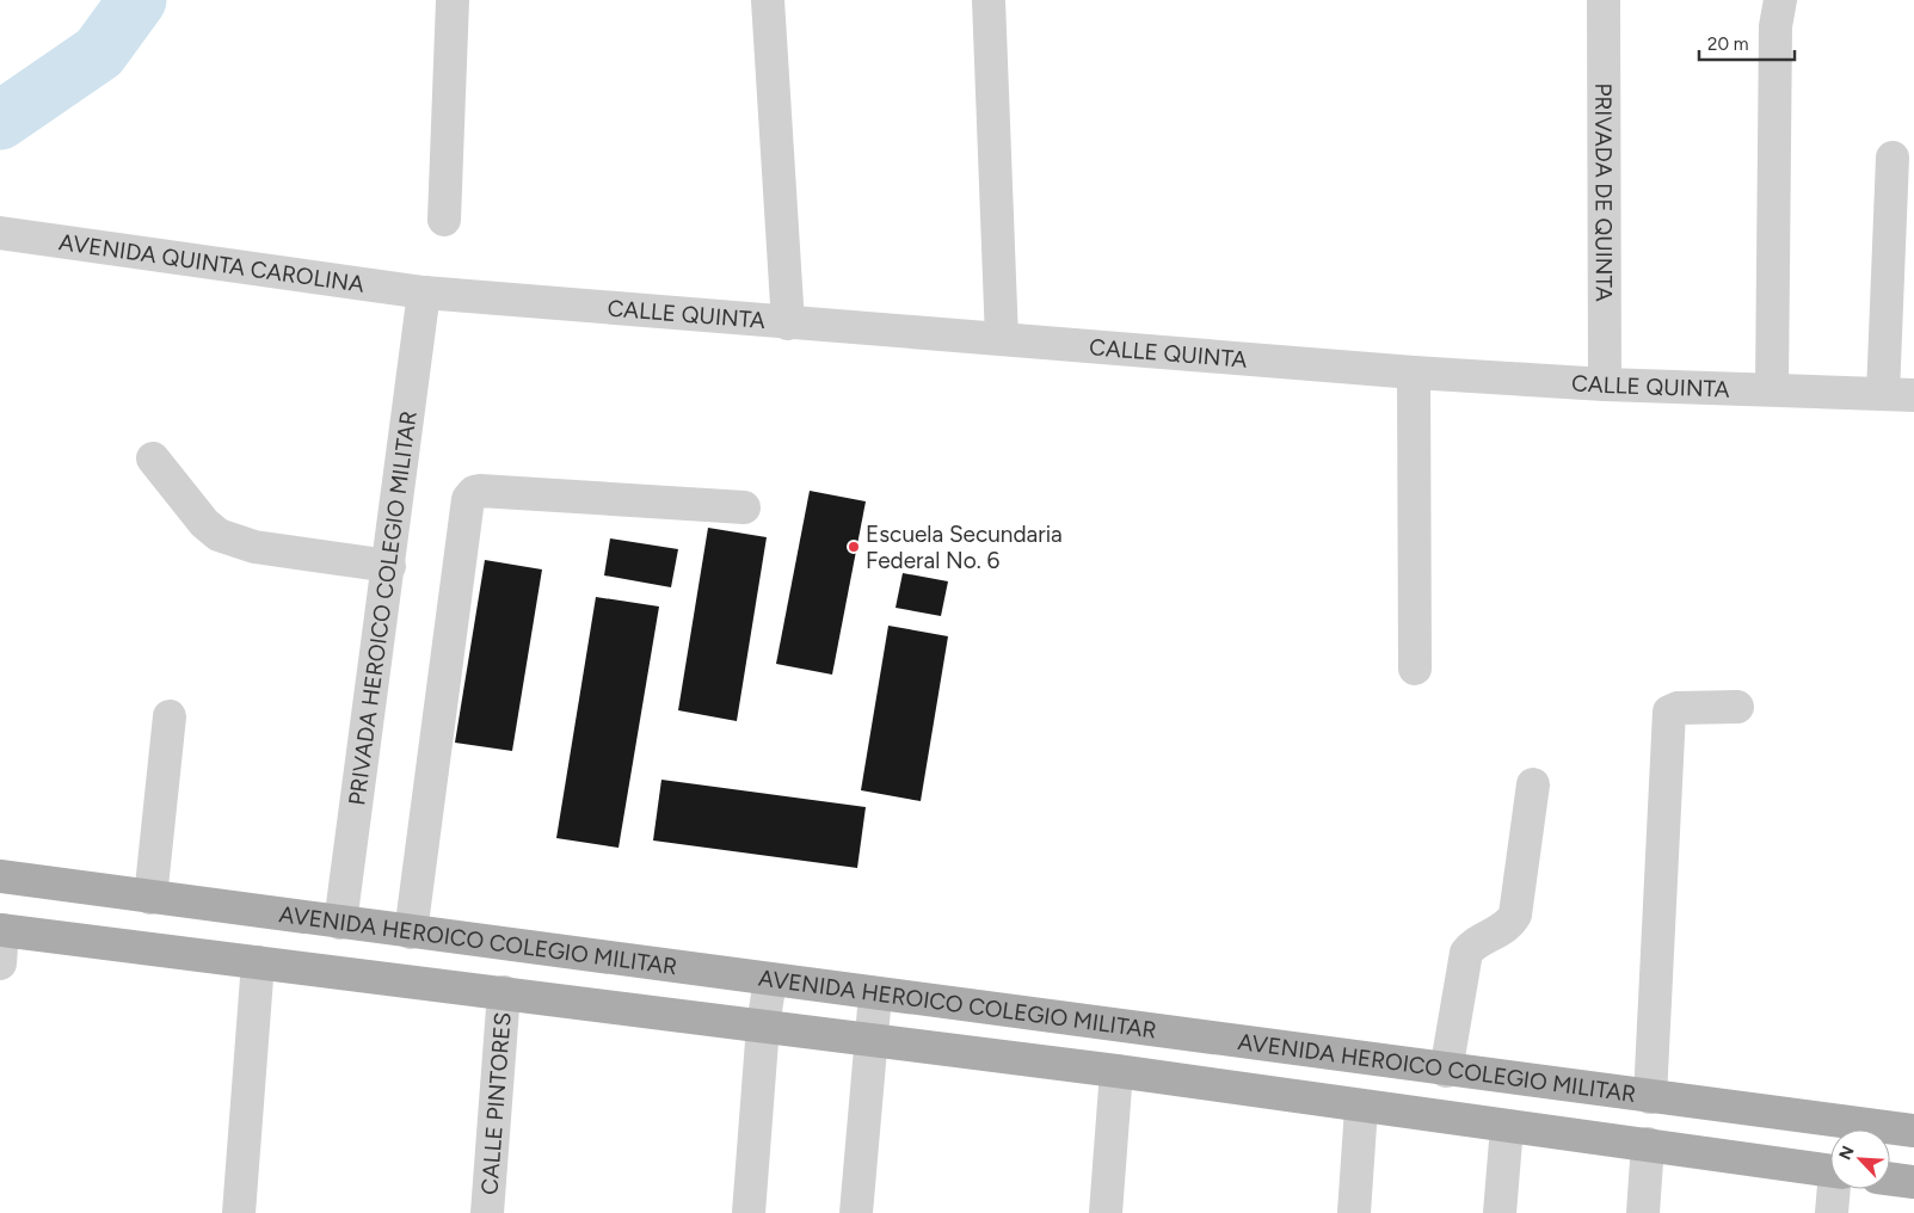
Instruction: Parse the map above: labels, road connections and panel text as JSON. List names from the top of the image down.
{
  "streets": {
    "main road": ["AVENIDA HEROICO COLEGIO MILITAR"],
    "street": [
      "PRIVADA DE QUINTA",
      "AVENIDA QUINTA CAROLINA",
      "CALLE QUINTA",
      "PRIVADA HEROICO COLEGIO MILITAR",
      "CALLE PINTORES"
    ]
  },
  "crossings": [
    ["PRIVADA DE QUINTA", "CALLE QUINTA"],
    ["AVENIDA QUINTA CAROLINA", "CALLE QUINTA"],
    ["AVENIDA QUINTA CAROLINA", "PRIVADA HEROICO COLEGIO MILITAR"],
    ["CALLE QUINTA", "PRIVADA HEROICO COLEGIO MILITAR"],
    ["PRIVADA HEROICO COLEGIO MILITAR", "AVENIDA HEROICO COLEGIO MILITAR"],
    ["AVENIDA HEROICO COLEGIO MILITAR", "CALLE PINTORES"]
  ],
  "places": ["Escuela Secundaria Federal No. 6"],
  "scale_bar": "20 m",
  "north": "top left"
}
